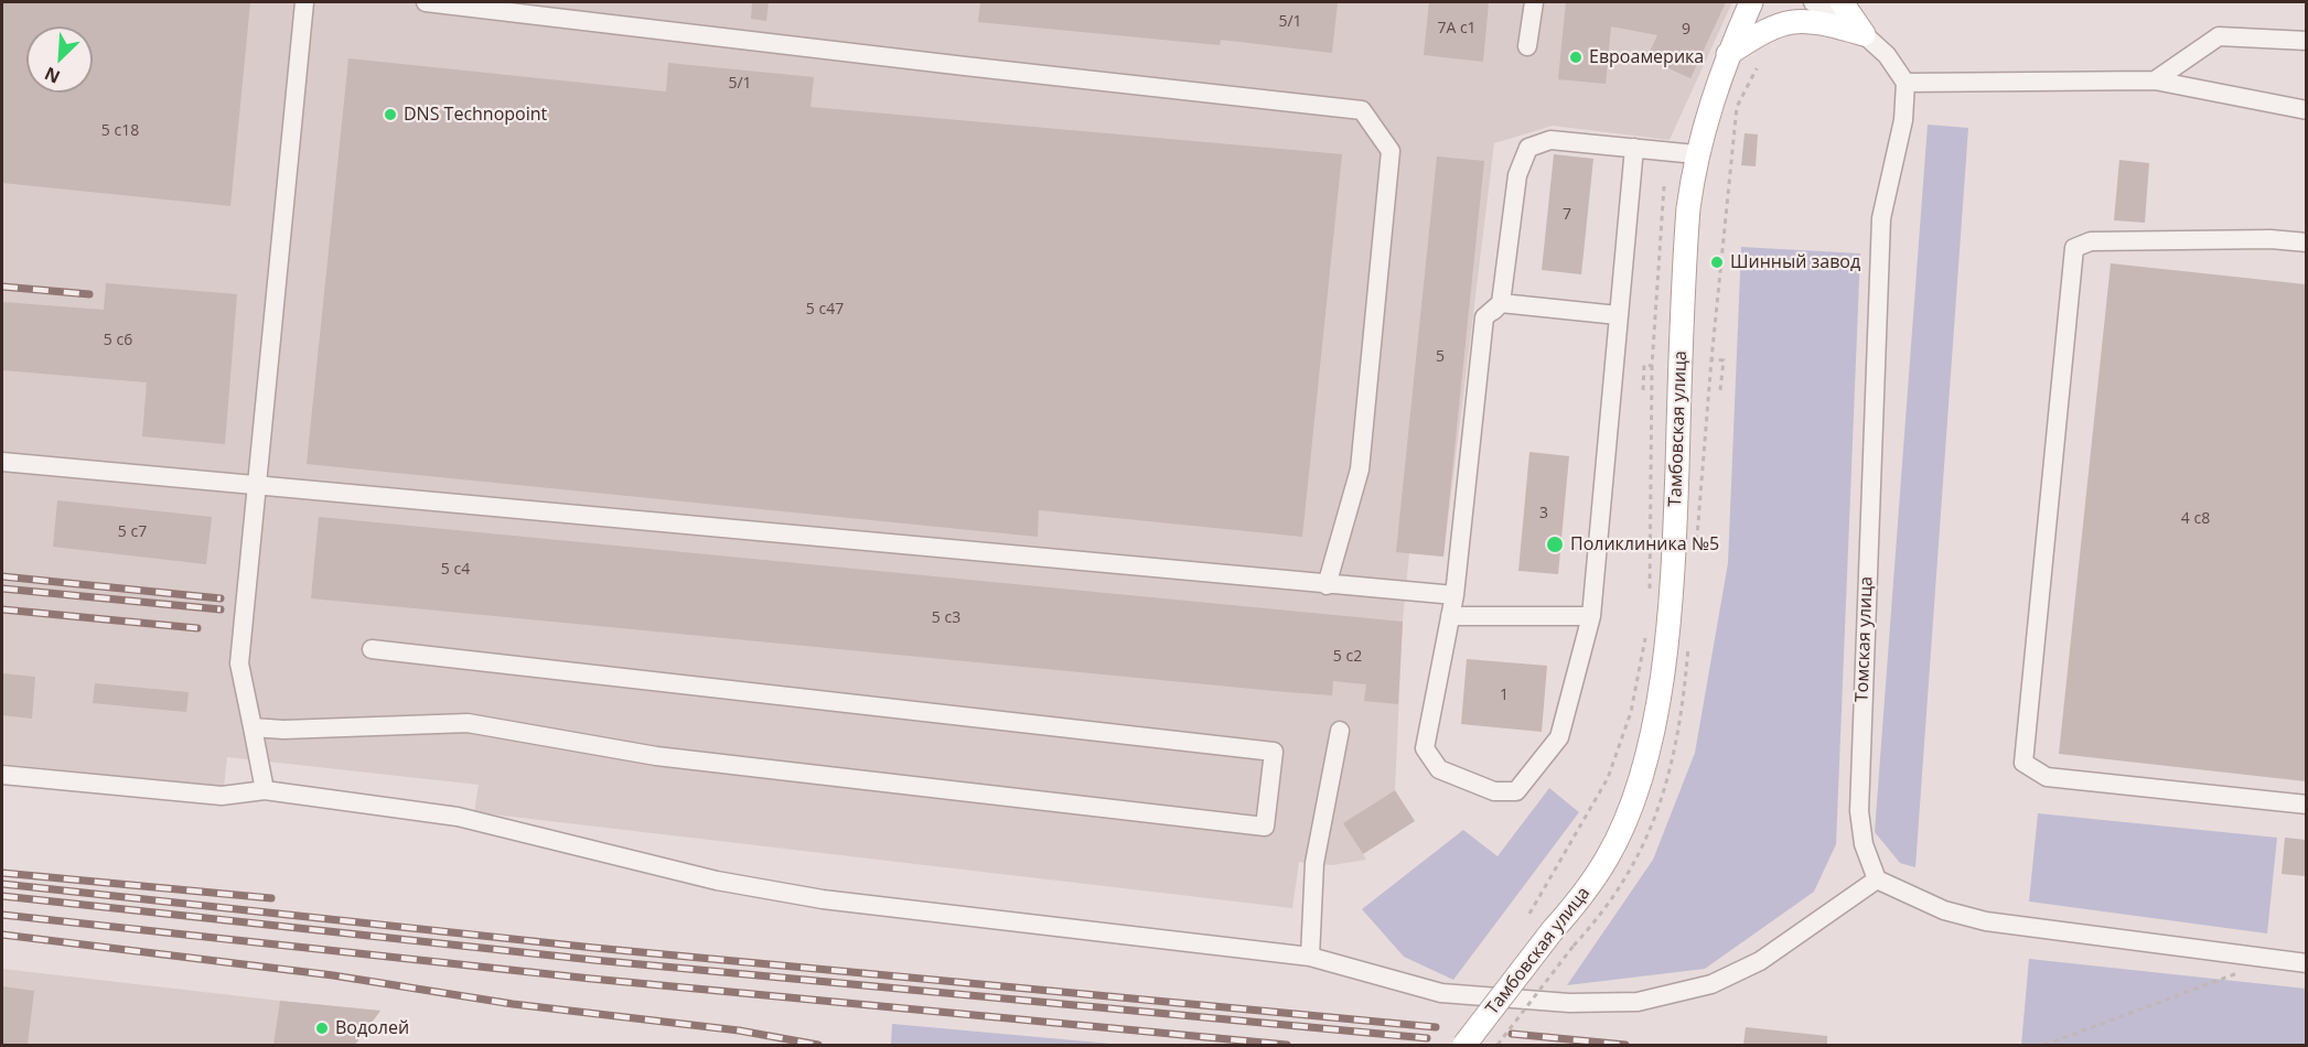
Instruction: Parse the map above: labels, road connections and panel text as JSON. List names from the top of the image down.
{
  "streets": {
    "main road": ["Тамбовская улица"],
    "street": ["Томская улица"]
  },
  "places": [
    "Евроамерика",
    "DNS Technopoint",
    "Шинный завод",
    "Поликлиника №5",
    "Водолей"
  ],
  "house_numbers": [
    "5/1",
    "7А с1",
    "9",
    "5/1",
    "5 с18",
    "7",
    "5 с47",
    "5 с6",
    "5",
    "3",
    "4 с8",
    "5 с7",
    "5 с4",
    "5 с3",
    "5 с2",
    "1"
  ],
  "north": "bottom left"
}
